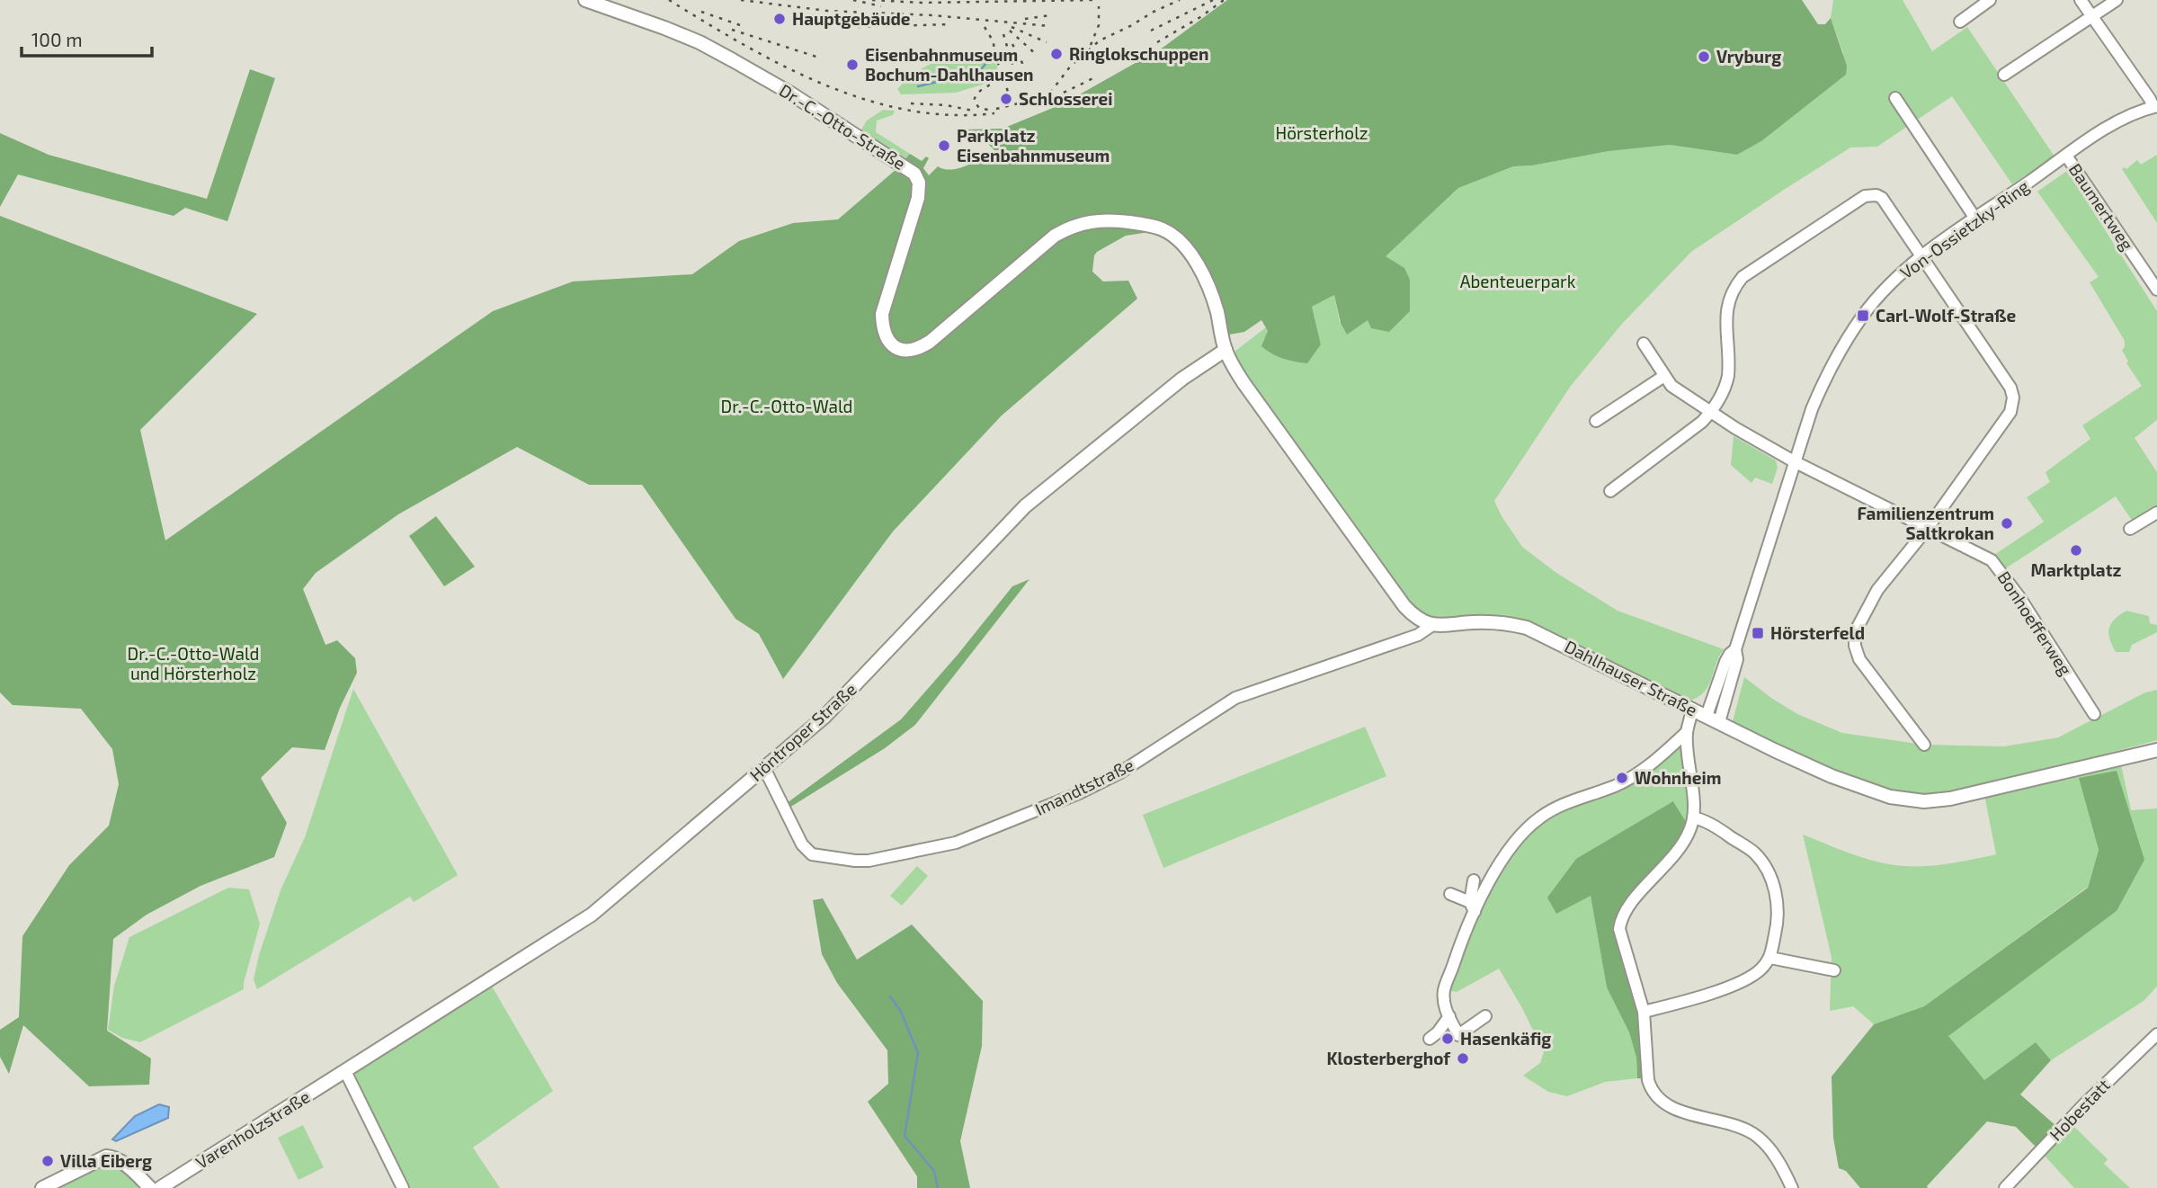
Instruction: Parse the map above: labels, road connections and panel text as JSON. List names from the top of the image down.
{
  "streets": {
    "street": [
      "Dr.-C.-Otto-Straße",
      "Baumertweg",
      "Von-Ossietzky-Ring",
      "Bonhoefferweg",
      "Dahlhauser Straße",
      "Höntroper Straße",
      "Imandtstraße",
      "Hobestatt",
      "Varenholzstraße"
    ]
  },
  "crossings": [
    ["Dr.-C.-Otto-Straße", "Höntroper Straße"],
    ["Baumertweg", "Von-Ossietzky-Ring"],
    ["Von-Ossietzky-Ring", "Bonhoefferweg"],
    ["Von-Ossietzky-Ring", "Dahlhauser Straße"],
    ["Dahlhauser Straße", "Imandtstraße"],
    ["Höntroper Straße", "Imandtstraße"],
    ["Höntroper Straße", "Varenholzstraße"]
  ],
  "parks": [
    "Hörsterholz",
    "Abenteuerpark",
    "Dr.-C.-Otto-Wald",
    "Dr.-C.-Otto-Wald und Hörsterholz"
  ],
  "places": {
    "other": [
      "Hauptgebäude",
      "Ringlokschuppen",
      "Vryburg",
      "Eisenbahnmuseum Bochum-Dahlhausen",
      "Schlosserei",
      "Parkplatz Eisenbahnmuseum",
      "Familienzentrum Saltkrokan",
      "Marktplatz",
      "Wohnheim",
      "Hasenkäfig",
      "Klosterberghof",
      "Villa Eiberg"
    ],
    "transit": ["Carl-Wolf-Straße", "Hörsterfeld"]
  },
  "scale_bar": "100 m"
}
